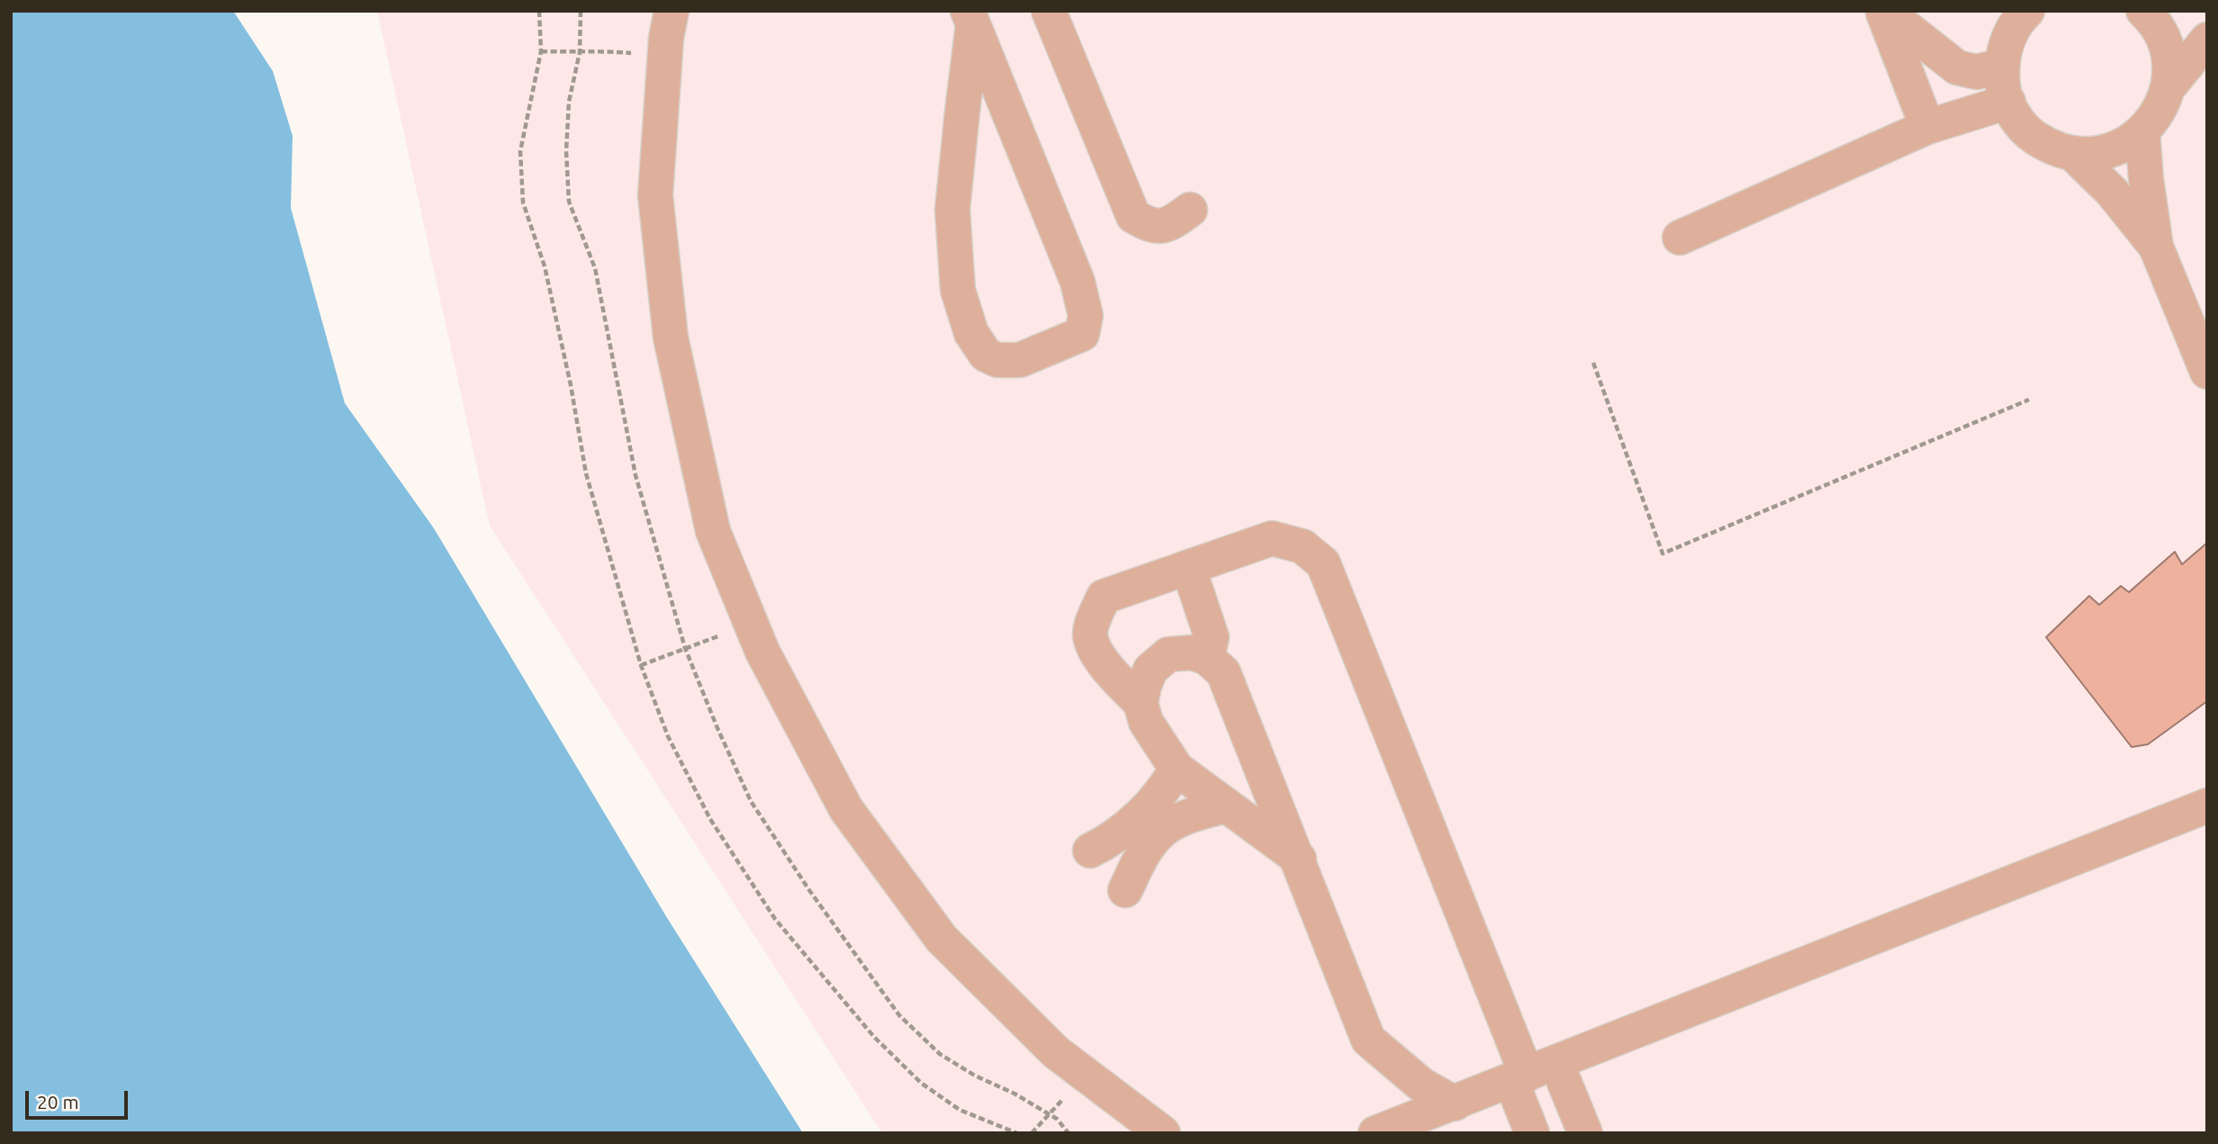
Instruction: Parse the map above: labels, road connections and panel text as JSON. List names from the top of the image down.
{
  "scale_bar": "20 m"
}
